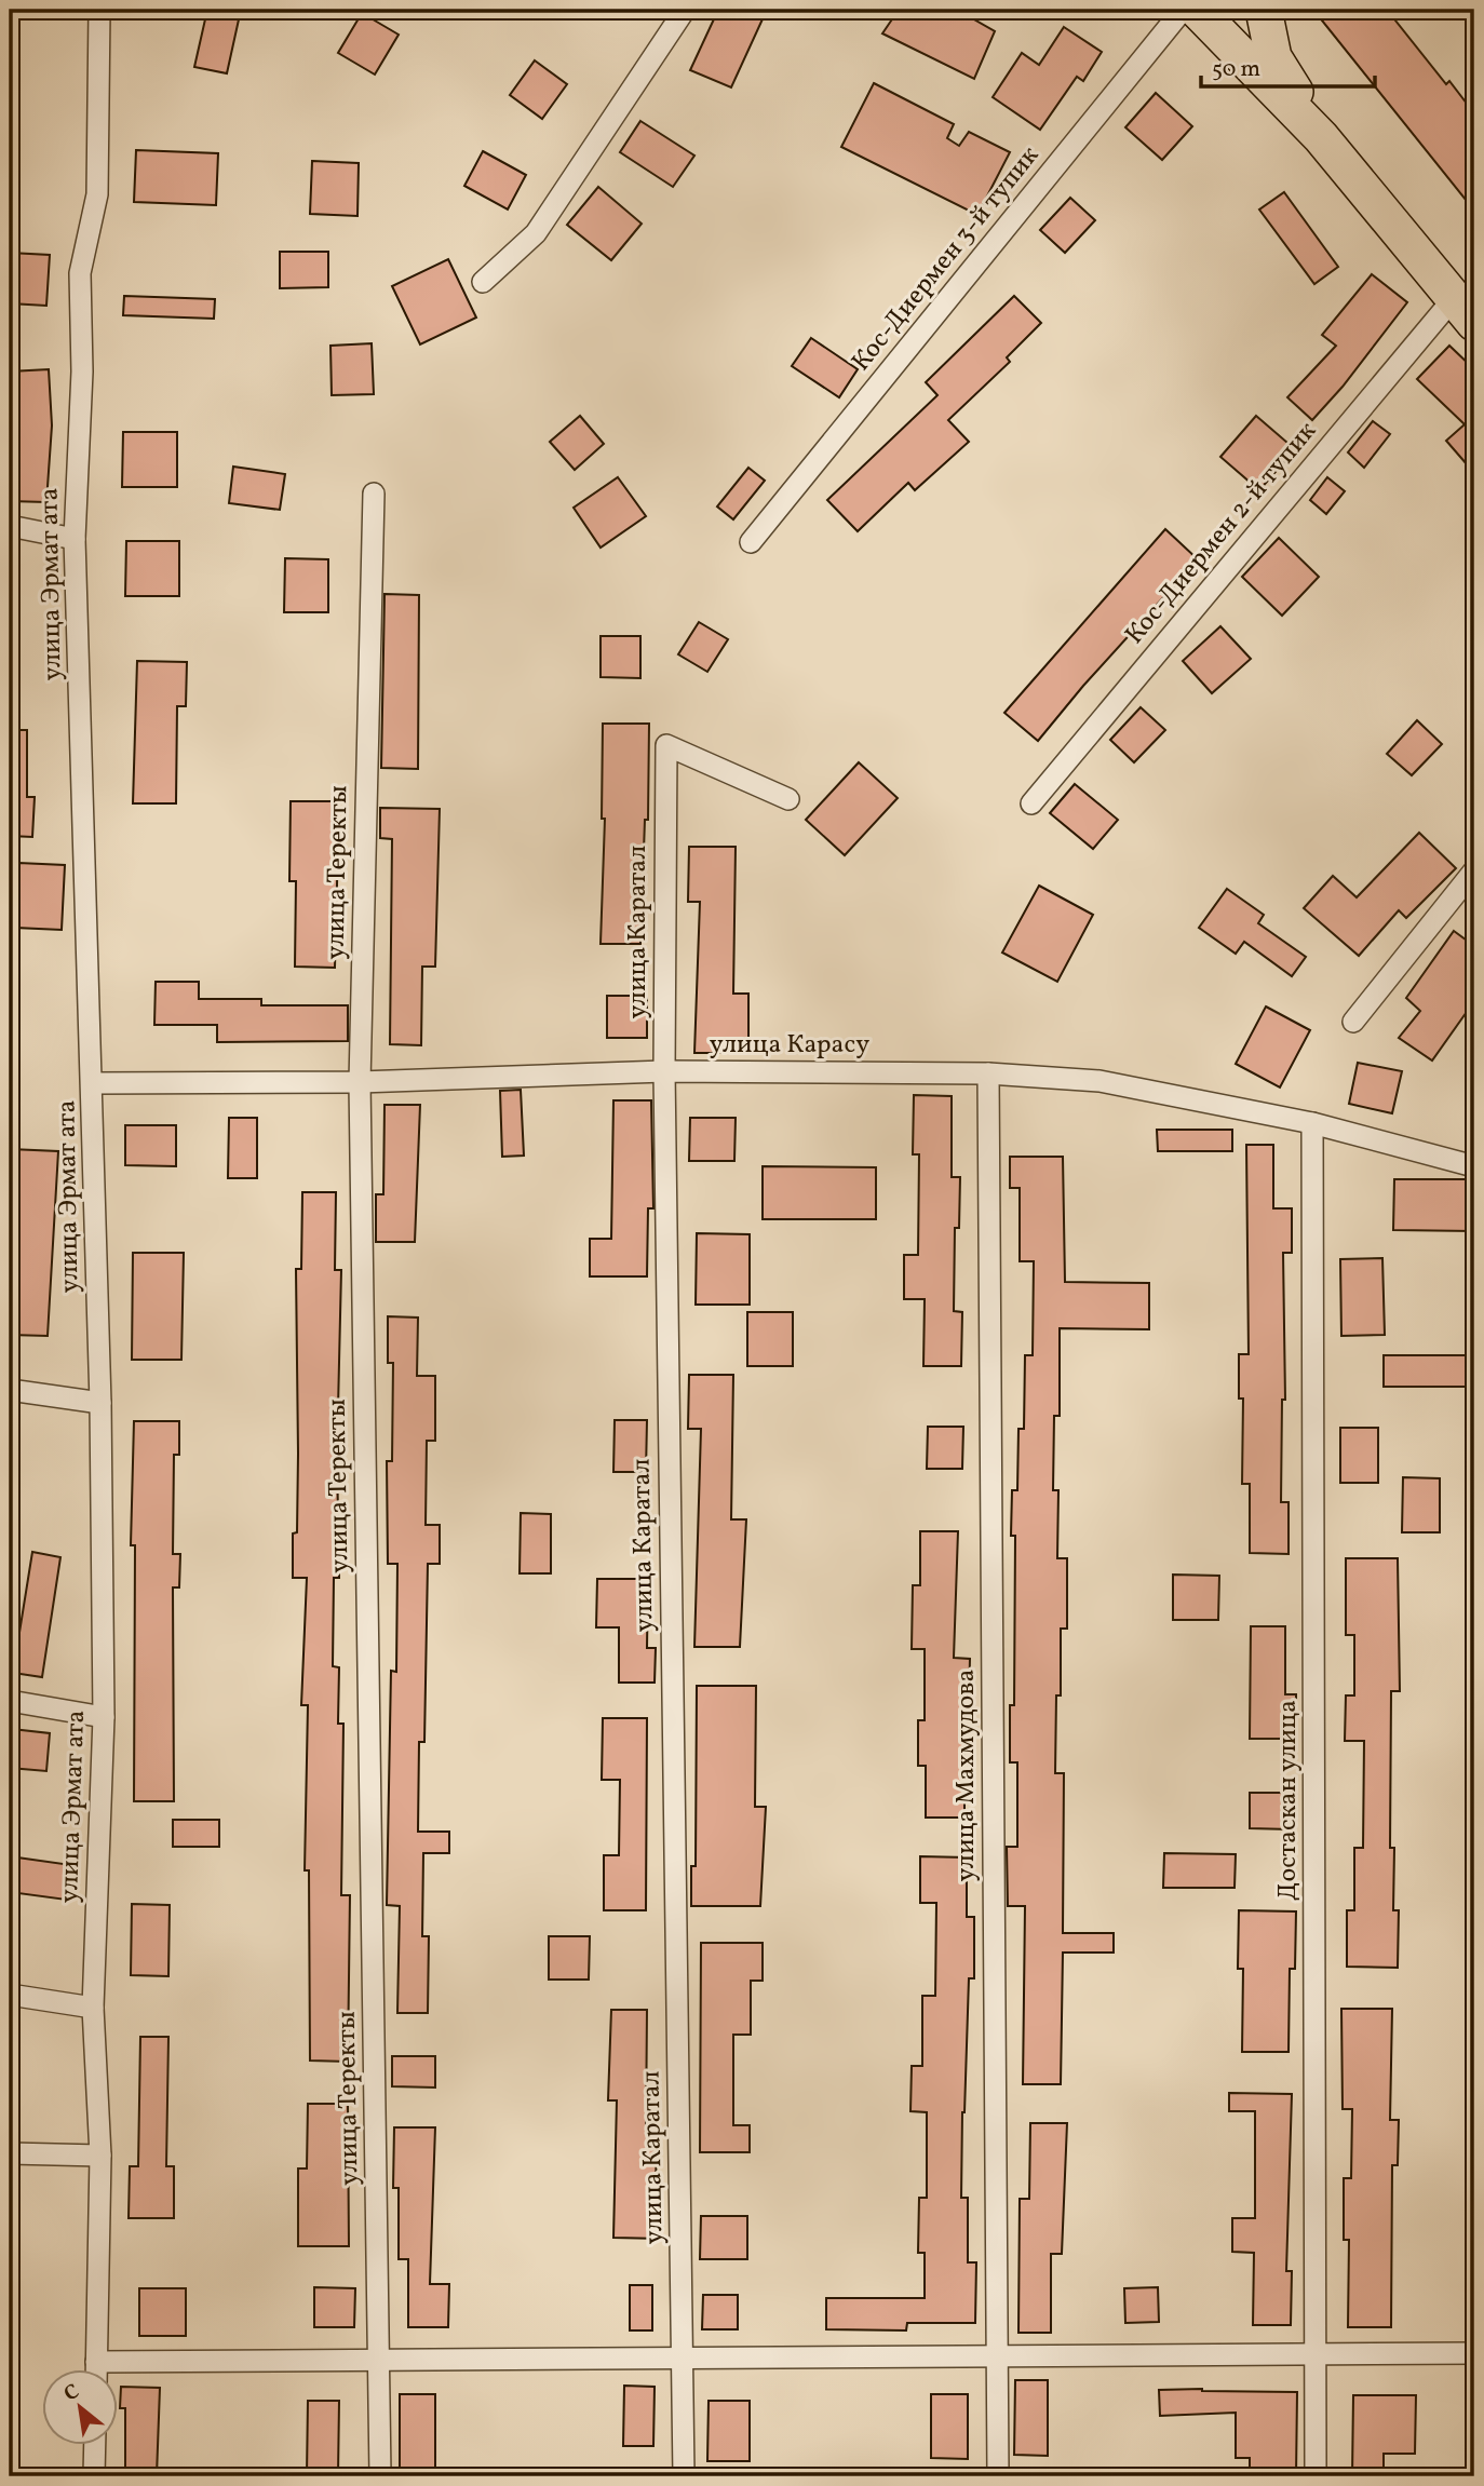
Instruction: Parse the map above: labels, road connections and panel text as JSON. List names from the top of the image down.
{
  "streets": {
    "street": [
      "Кос-Диермен 3-й тупик",
      "Кос-Диермен 2-й тупик",
      "улица Эрмат ата",
      "улица Теректы",
      "улица Каратал",
      "улица Карасу",
      "улица Махмудова",
      "Достаскан улица"
    ]
  },
  "crossings": [
    ["улица Эрмат ата", "улица Карасу"],
    ["улица Теректы", "улица Карасу"],
    ["улица Каратал", "улица Карасу"],
    ["улица Карасу", "улица Махмудова"],
    ["улица Карасу", "Достаскан улица"]
  ],
  "scale_bar": "50 m",
  "north": "top left"
}
